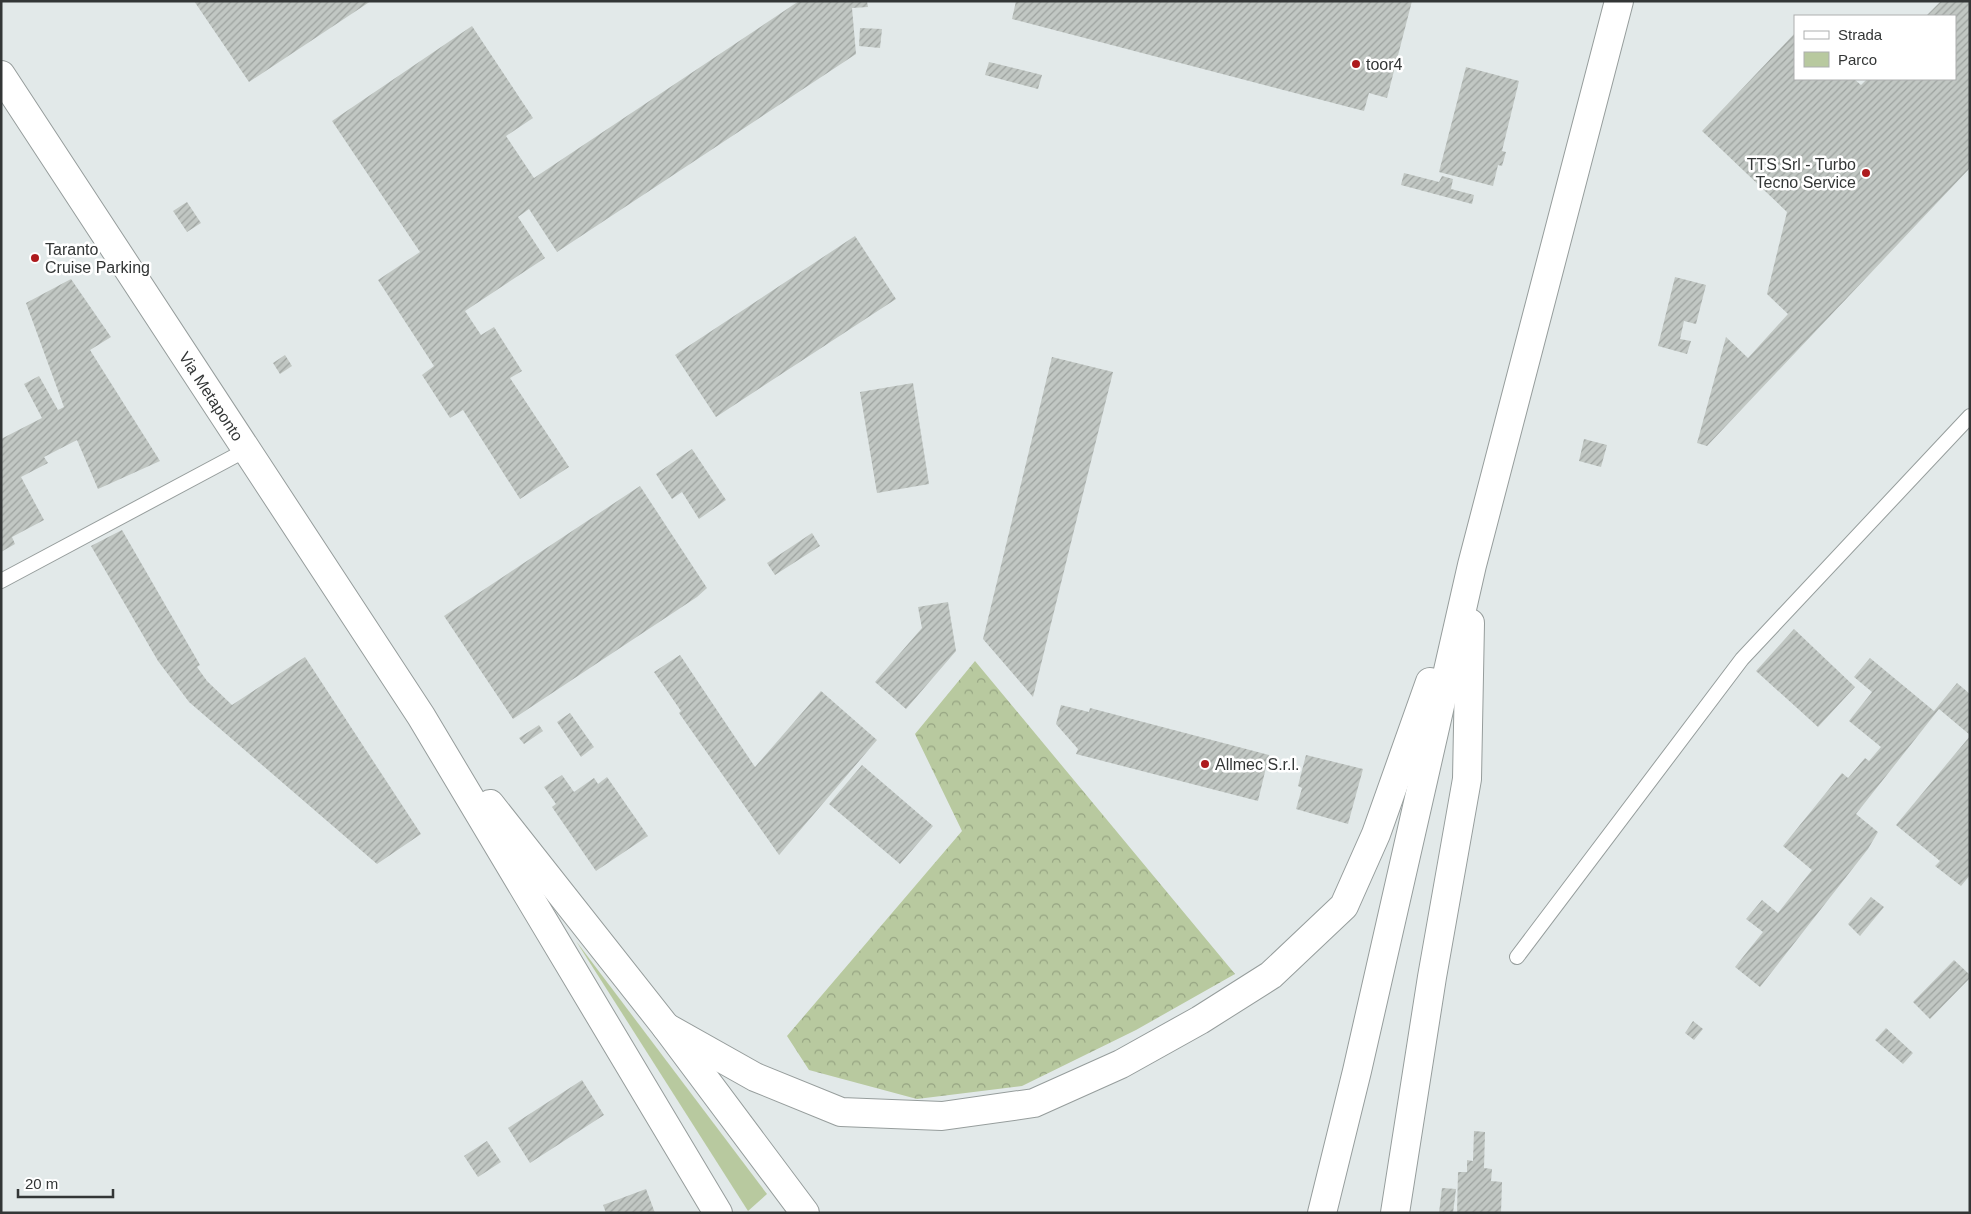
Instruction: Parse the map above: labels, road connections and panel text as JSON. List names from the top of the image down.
{
  "streets": {
    "main road": ["Via Metaponto"]
  },
  "places": [
    "toor4",
    "TTS Srl - Turbo Tecno Service",
    "Taranto Cruise Parking",
    "Allmec S.r.l."
  ],
  "legend": ["Strada", "Parco"],
  "scale_bar": "20 m"
}
